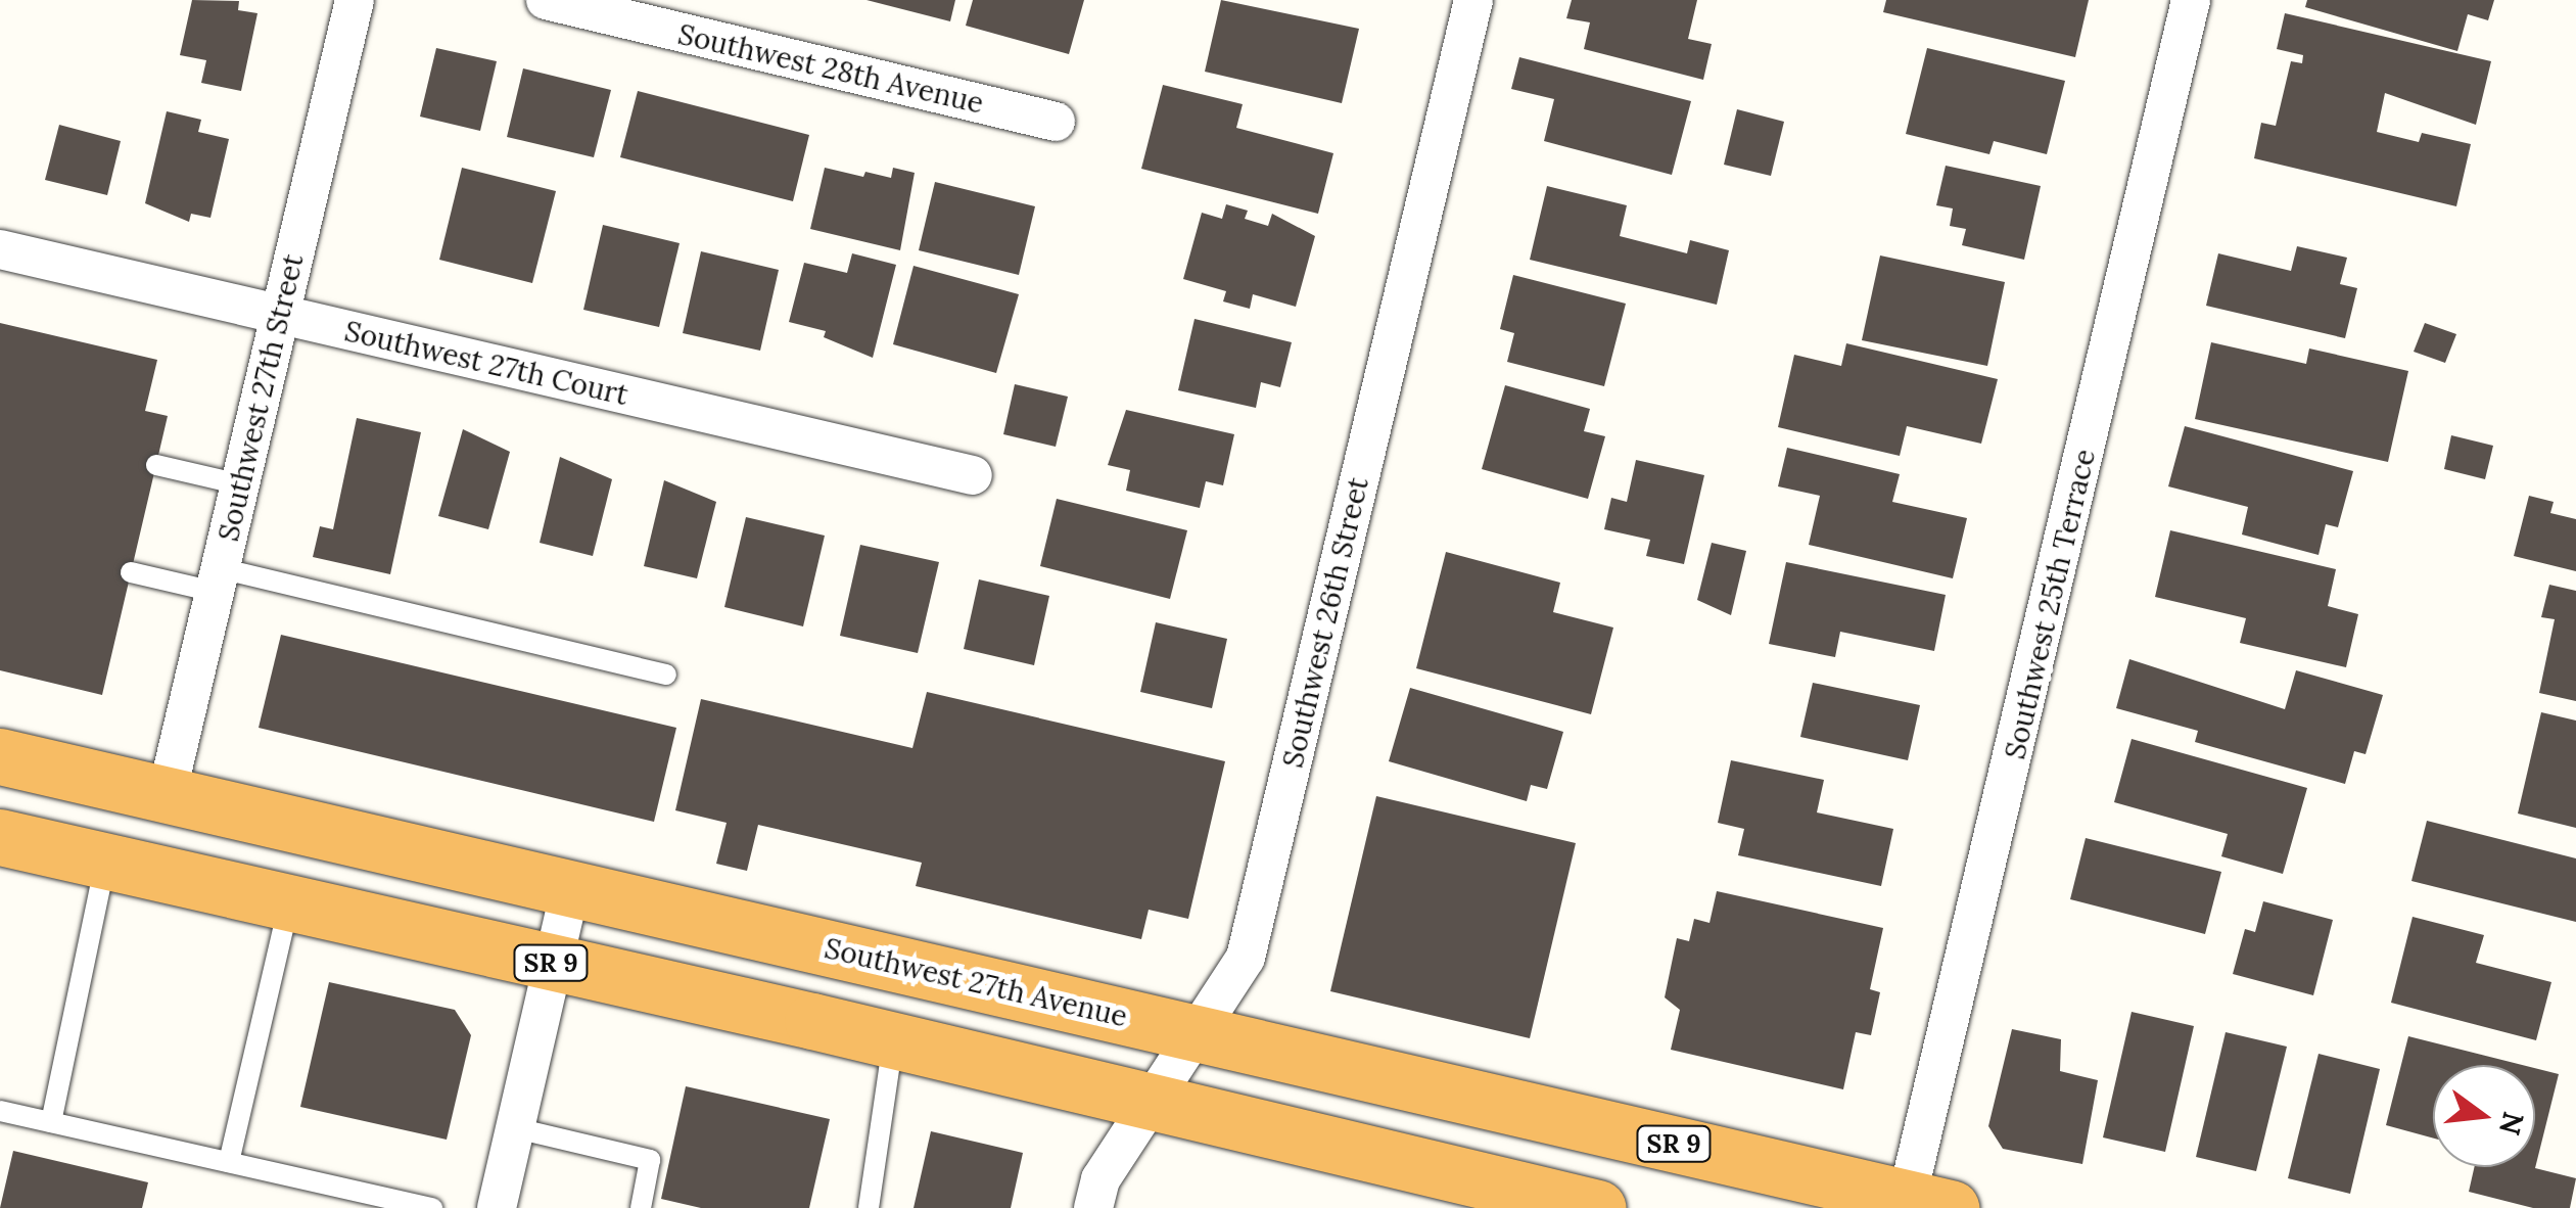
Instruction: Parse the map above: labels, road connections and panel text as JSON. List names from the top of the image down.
{
  "streets": {
    "highway": ["SR 9", "Southwest 27th Avenue"],
    "street": [
      "Southwest 28th Avenue",
      "Southwest 27th Court",
      "Southwest 27th Street",
      "Southwest 25th Terrace",
      "Southwest 26th Street"
    ]
  },
  "crossings": [
    ["Southwest 27th Court", "Southwest 27th Street"],
    ["Southwest 27th Street", "Southwest 27th Avenue"],
    ["Southwest 25th Terrace", "Southwest 27th Avenue"],
    ["Southwest 26th Street", "SR 9"],
    ["Southwest 26th Street", "Southwest 27th Avenue"]
  ],
  "north": "right"
}
